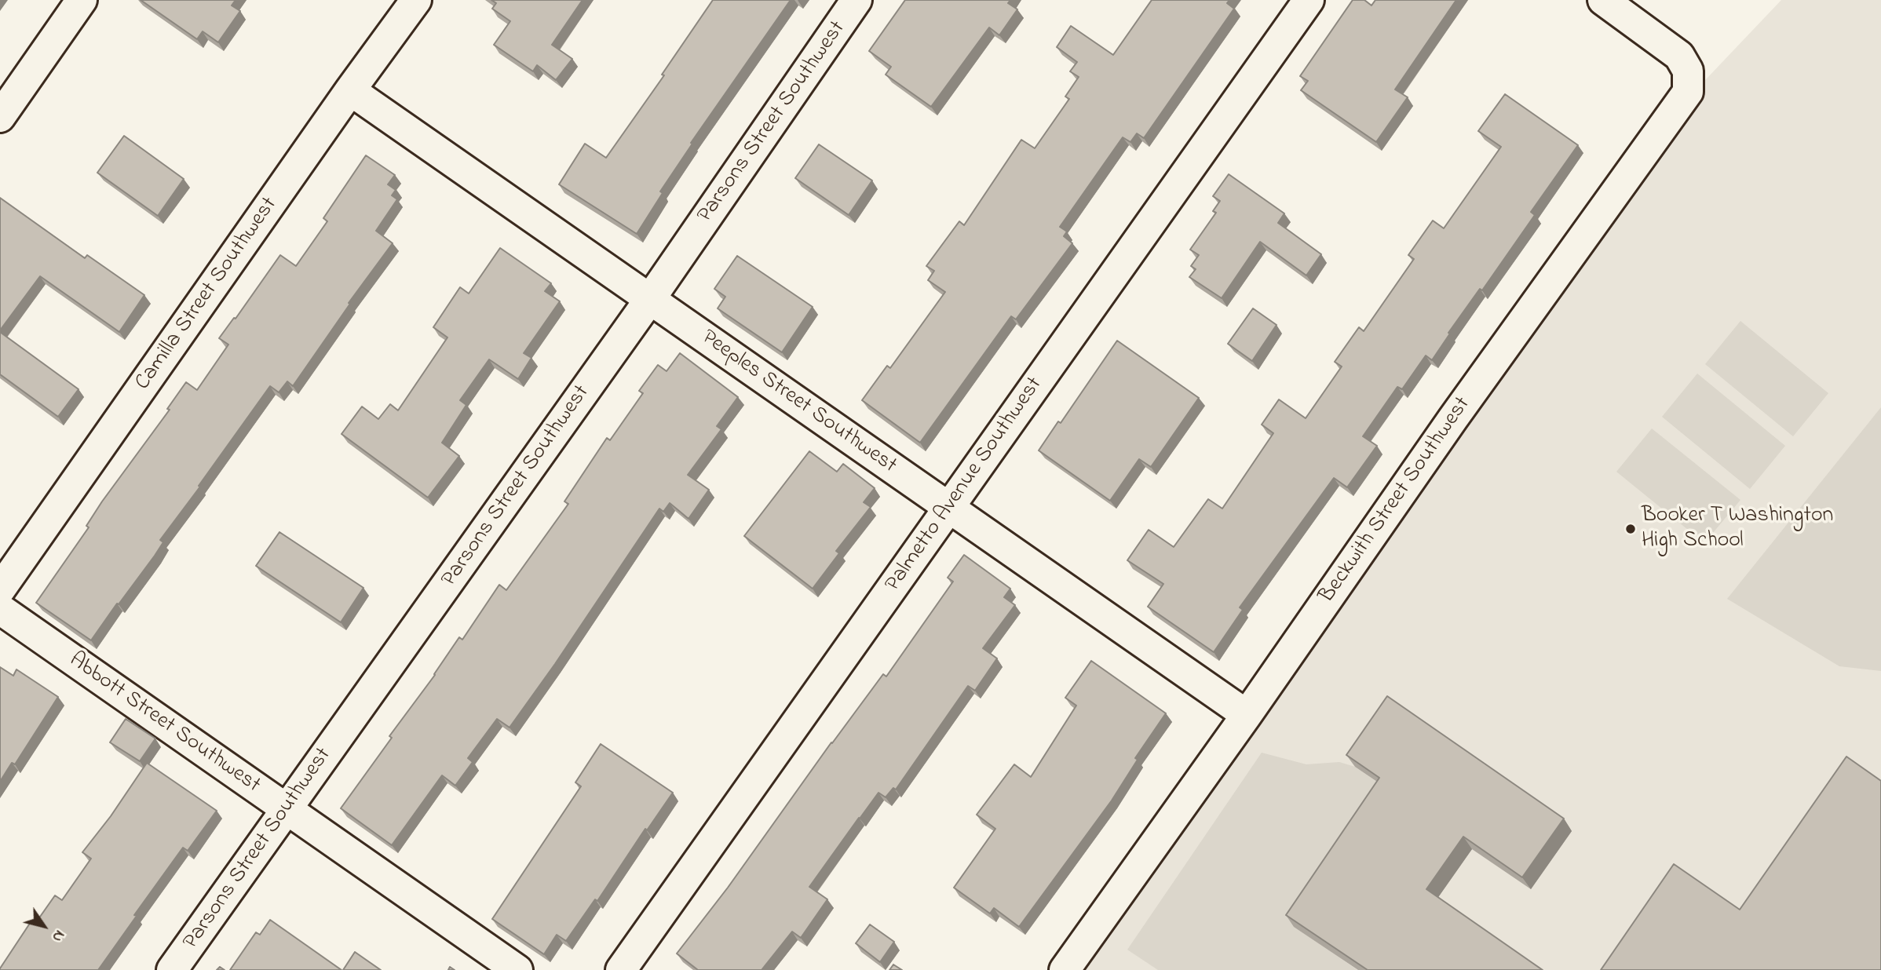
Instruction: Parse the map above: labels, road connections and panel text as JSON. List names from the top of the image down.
{
  "streets": {
    "street": [
      "Parsons Street Southwest",
      "Camilla Street Southwest",
      "Peeples Street Southwest",
      "Palmetto Avenue Southwest",
      "Beckwith Street Southwest",
      "Abbott Street Southwest"
    ]
  },
  "crossings": [
    ["Parsons Street Southwest", "Peeples Street Southwest"],
    ["Parsons Street Southwest", "Abbott Street Southwest"],
    ["Camilla Street Southwest", "Peeples Street Southwest"],
    ["Peeples Street Southwest", "Palmetto Avenue Southwest"],
    ["Peeples Street Southwest", "Beckwith Street Southwest"]
  ],
  "places": ["Booker T Washington High School"],
  "north": "bottom right"
}
